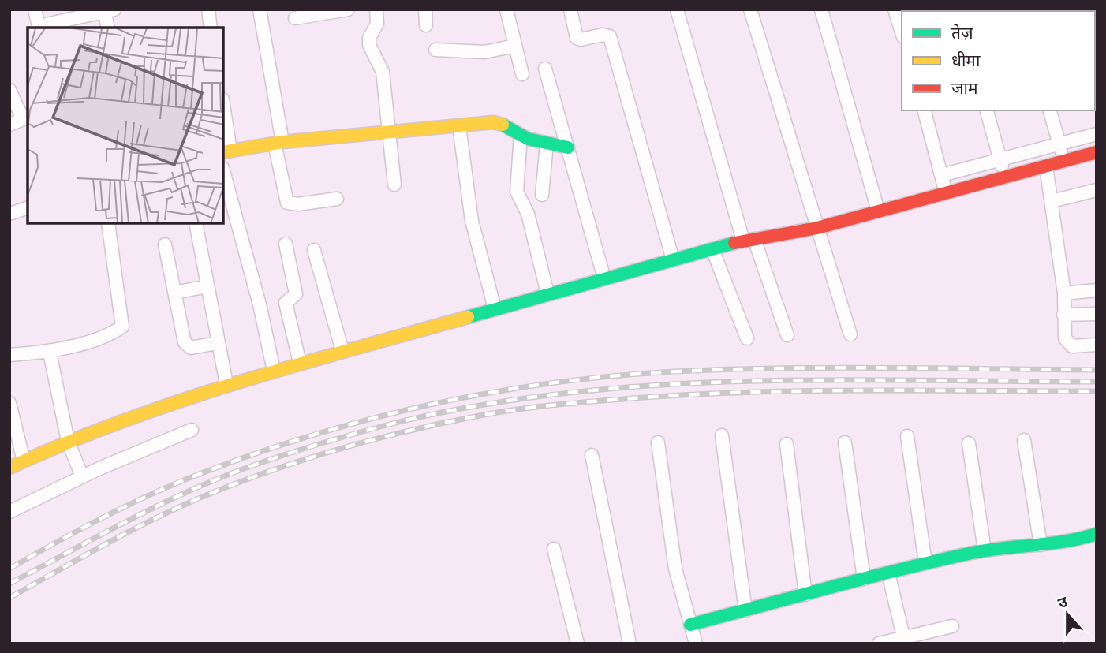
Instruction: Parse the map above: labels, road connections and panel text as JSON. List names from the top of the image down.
{
  "legend": ["तेज़", "धीमा", "जाम"],
  "north": "top"
}
